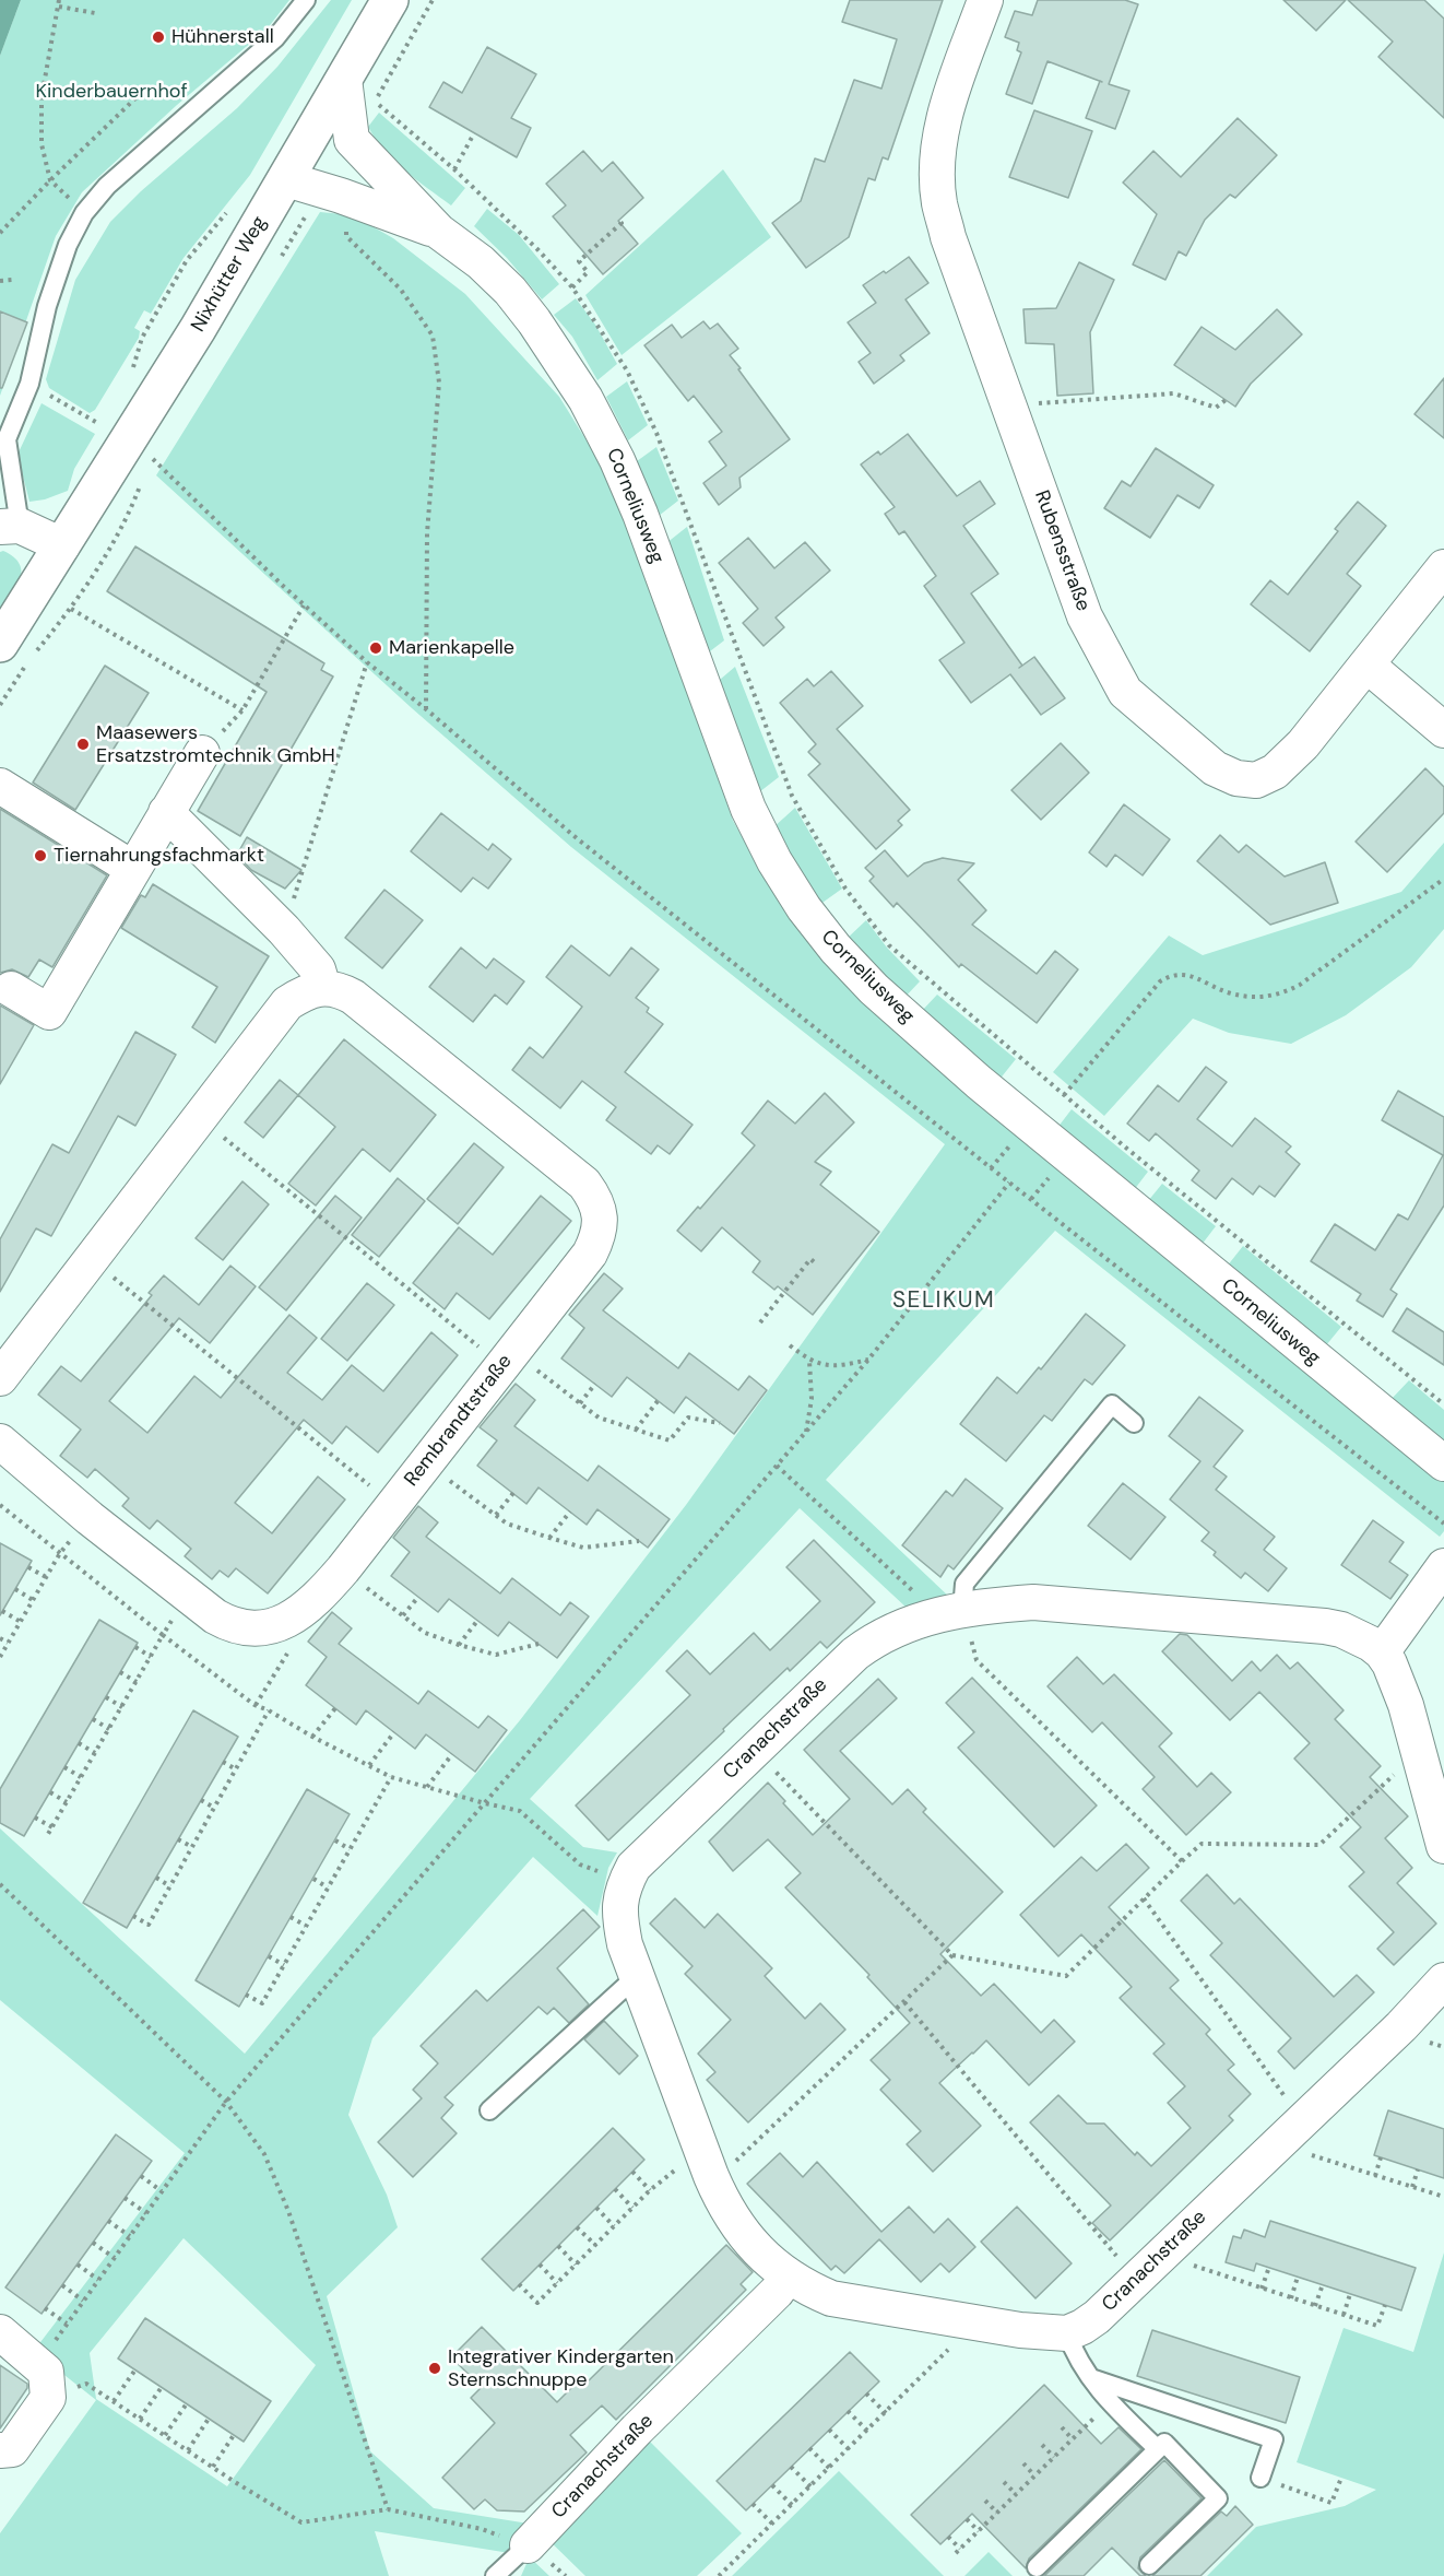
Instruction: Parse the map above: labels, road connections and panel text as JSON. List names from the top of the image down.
{
  "streets": {
    "main road": ["Nixhütter Weg"],
    "street": [
      "Corneliusweg",
      "Rubensstraße",
      "Rembrandtstraße",
      "Cranachstraße"
    ]
  },
  "crossings": [
    ["Nixhütter Weg", "Corneliusweg"]
  ],
  "districts": ["SELIKUM"],
  "parks": ["Kinderbauernhof"],
  "places": [
    "Hühnerstall",
    "Marienkapelle",
    "Maasewers Ersatzstromtechnik GmbH",
    "Tiernahrungsfachmarkt",
    "Integrativer Kindergarten Sternschnuppe"
  ]
}
